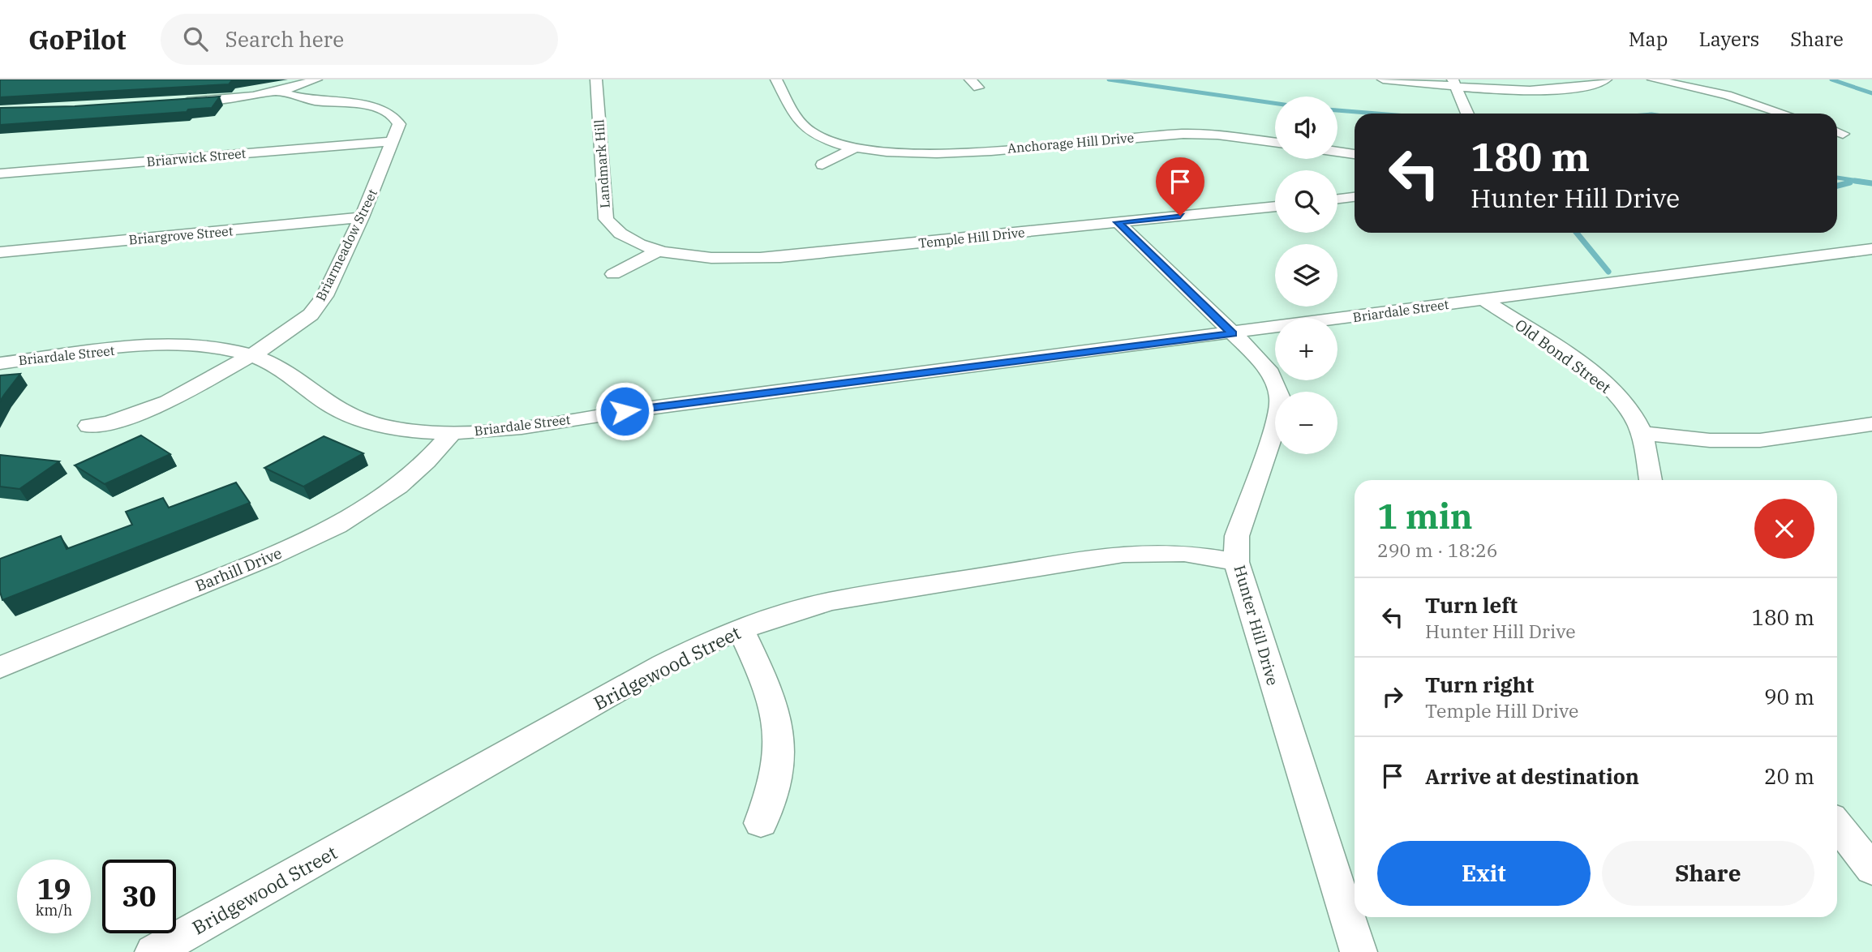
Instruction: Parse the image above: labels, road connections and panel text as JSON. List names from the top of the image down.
{
  "streets": {
    "street": [
      "Anchorage Hill Drive",
      "Briarwick Street",
      "Landmark Hill",
      "Briargrove Street",
      "Temple Hill Drive",
      "Briarmeadow Street",
      "Briardale Street",
      "Old Bond Street",
      "Barhill Drive",
      "Hunter Hill Drive",
      "Bridgewood Street"
    ]
  },
  "crossings": [
    ["Briarwick Street", "Briarmeadow Street"],
    ["Landmark Hill", "Temple Hill Drive"],
    ["Briargrove Street", "Briarmeadow Street"],
    ["Temple Hill Drive", "Hunter Hill Drive"],
    ["Briarmeadow Street", "Briardale Street"],
    ["Briardale Street", "Old Bond Street"],
    ["Briardale Street", "Barhill Drive"],
    ["Briardale Street", "Hunter Hill Drive"],
    ["Hunter Hill Drive", "Bridgewood Street"]
  ],
  "page": {
    "header": "GoPilot",
    "search": "Search here",
    "nav": ["Map", "Layers", "Share"],
    "map_buttons": ["+", "−"],
    "turn": ["180 m", "Hunter Hill Drive"],
    "heading": ["1 min", "290 m · 18:26"],
    "list": [
      {
        "name": "Turn left",
        "note": "Hunter Hill Drive",
        "value": "180 m"
      },
      {
        "name": "Turn right",
        "note": "Temple Hill Drive",
        "value": "90 m"
      },
      {
        "name": "Arrive at destination",
        "value": "20 m"
      }
    ],
    "buttons": ["Exit", "Share"],
    "speed": "19 km/h",
    "limit": "30"
  }
}
